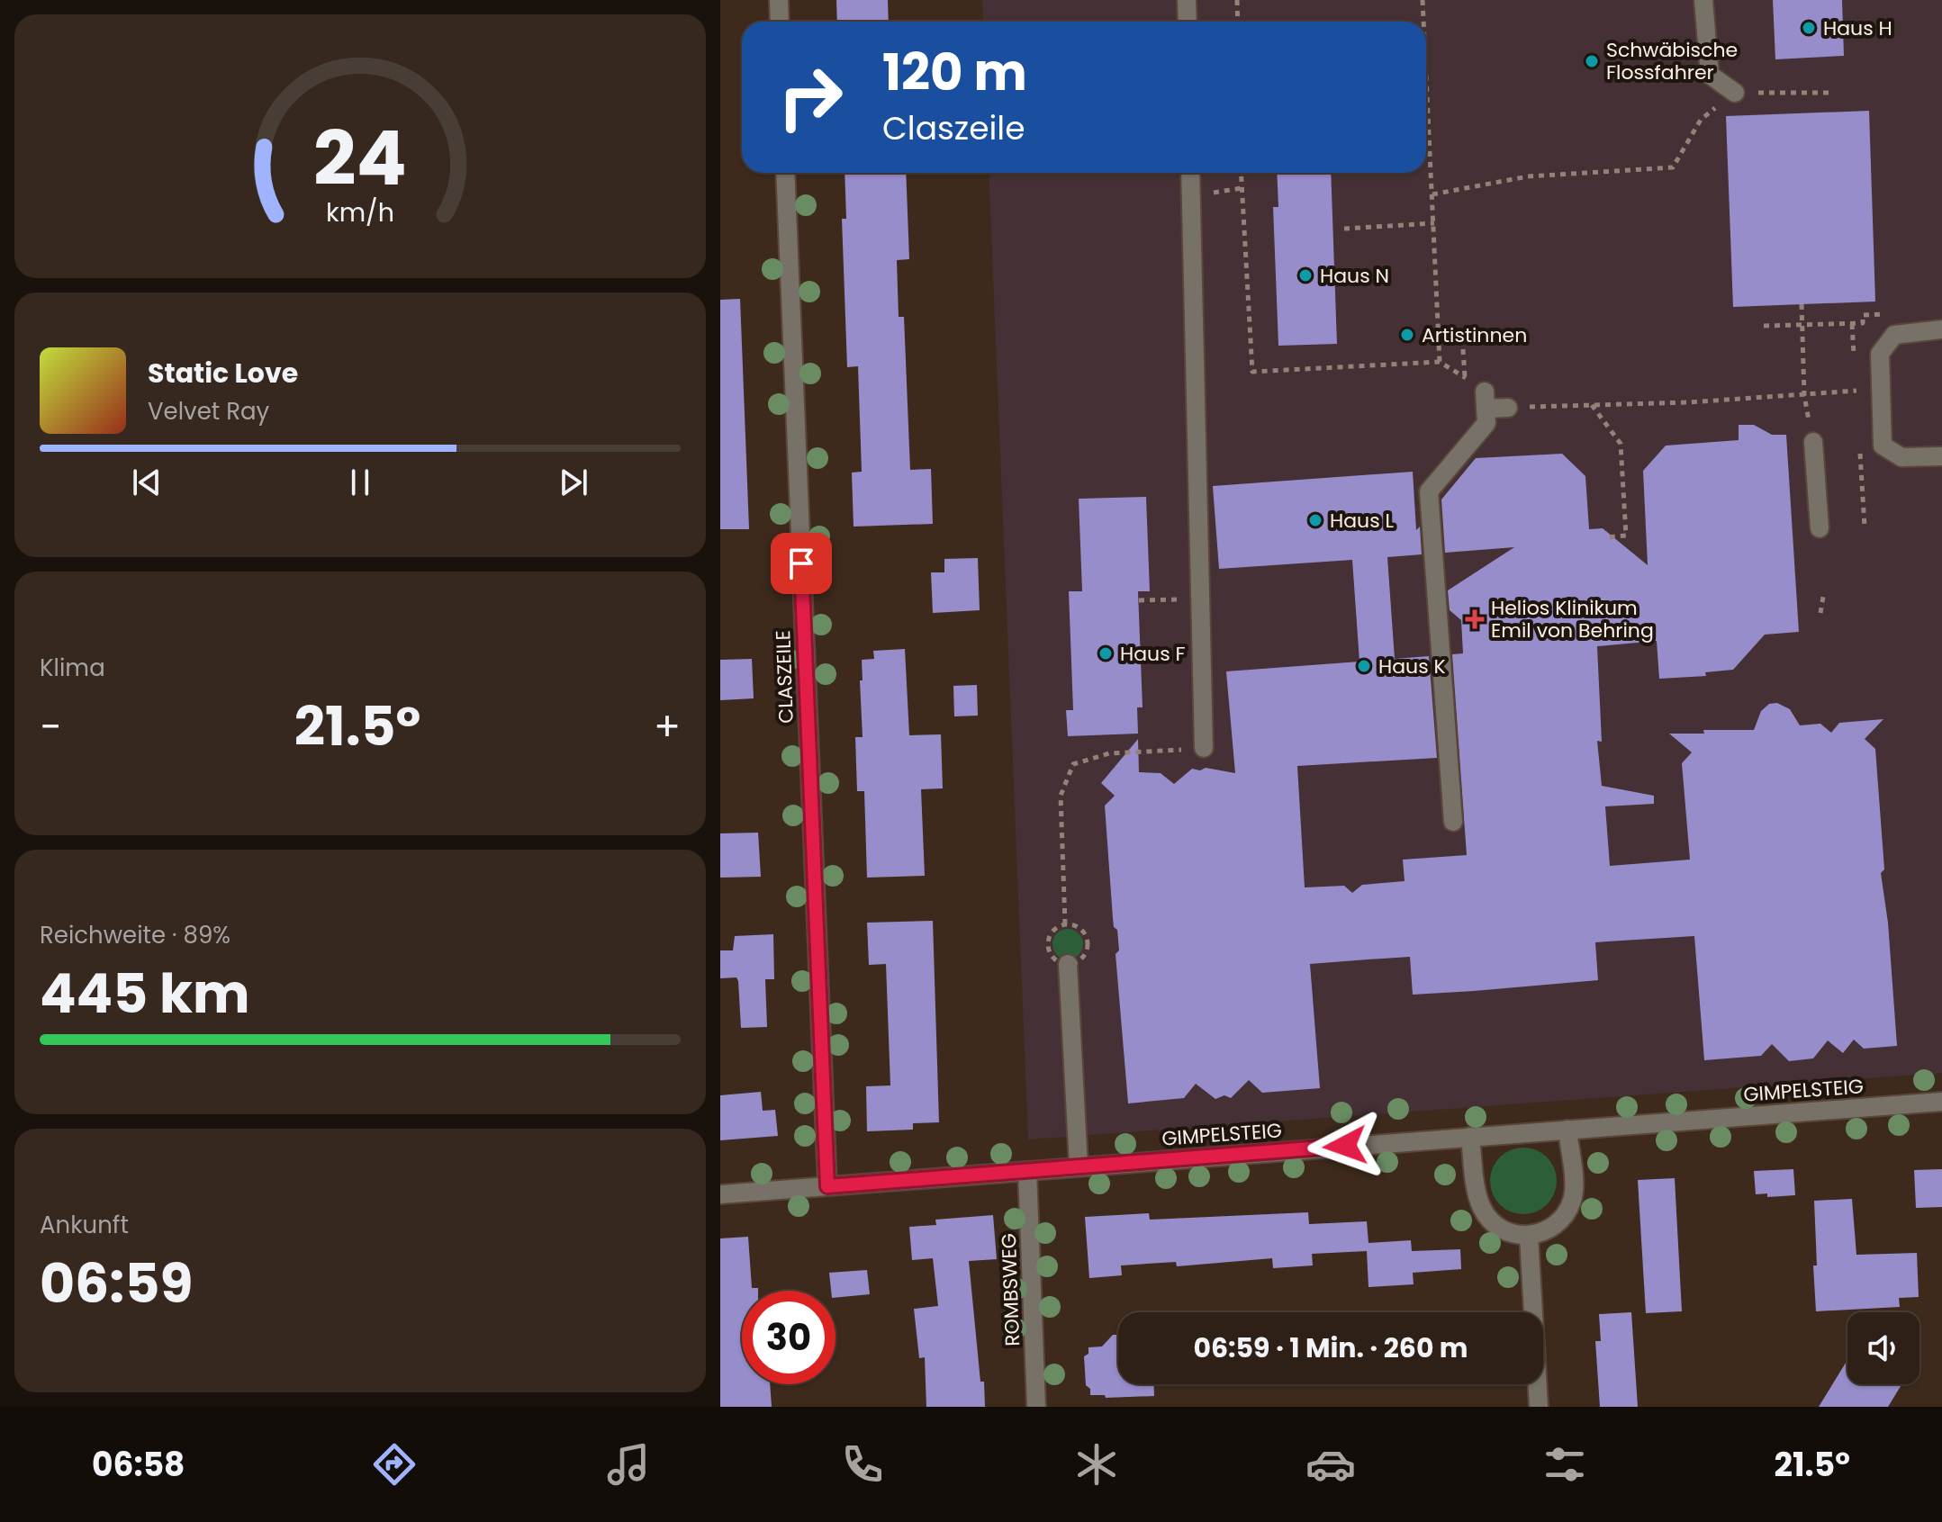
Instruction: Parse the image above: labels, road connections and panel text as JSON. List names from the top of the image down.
{
  "streets": {
    "street": ["CLASZEILE", "GIMPELSTEIG", "ROMBSWEG"]
  },
  "crossings": [
    ["CLASZEILE", "GIMPELSTEIG"],
    ["GIMPELSTEIG", "ROMBSWEG"]
  ],
  "places": {
    "other": [
      "Haus H",
      "Schwäbische Flossfahrer",
      "Haus N",
      "Artistinnen",
      "Haus L",
      "Haus F",
      "Haus K"
    ],
    "health": ["Helios Klinikum Emil von Behring"]
  },
  "page": {
    "turn": ["120 m", "Claszeile"],
    "song": ["Static Love", "Velvet Ray"],
    "tile": [
      "Klima",
      ["Reichweite · 89%", "445 km"],
      ["Ankunft", "06:59"]
    ],
    "heat": ["−", "21.5°", "+"],
    "limit": "30",
    "trip": "06:59 · 1 Min. · 260 m",
    "tabs": ["06:58", "21.5°"],
    "gauge": ["24", "km/h"]
  }
}
